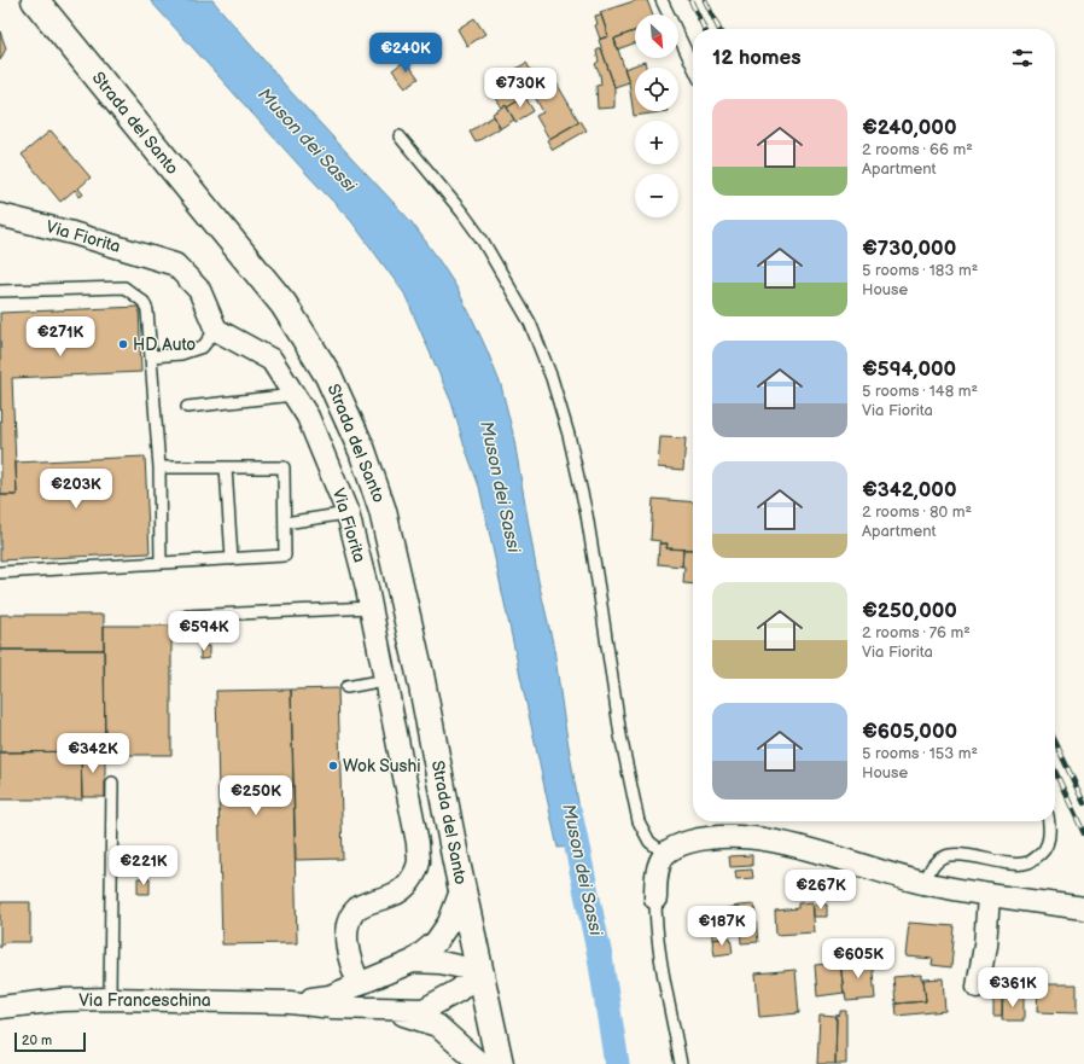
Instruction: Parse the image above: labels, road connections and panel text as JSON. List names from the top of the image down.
{
  "streets": {
    "main road": ["Strada del Santo"],
    "street": ["Via Fiorita", "Via Franceschina"]
  },
  "crossings": [
    ["Strada del Santo", "Via Franceschina"],
    ["Via Fiorita", "Via Franceschina"]
  ],
  "water": ["Muson dei Sassi"],
  "places": ["HD Auto", "Wok Sushi"],
  "scale_bar": "20 m",
  "north": "bottom right",
  "page": {
    "map_buttons": ["+", "−"],
    "heading": "12 homes",
    "price": [
      "€240K",
      "€730K",
      "€271K",
      "€203K",
      "€594K",
      "€342K",
      "€250K",
      "€221K",
      "€267K",
      "€187K",
      "€605K",
      "€361K"
    ],
    "list": [
      {
        "name": "€240,000",
        "note": "2 rooms · 66 m² · Apartment"
      },
      {
        "name": "€730,000",
        "note": "5 rooms · 183 m² · House"
      },
      {
        "name": "€594,000",
        "note": "5 rooms · 148 m² · Via Fiorita"
      },
      {
        "name": "€342,000",
        "note": "2 rooms · 80 m² · Apartment"
      },
      {
        "name": "€250,000",
        "note": "2 rooms · 76 m² · Via Fiorita"
      },
      {
        "name": "€605,000",
        "note": "5 rooms · 153 m² · House"
      }
    ],
    "scale": "20 m"
  }
}
